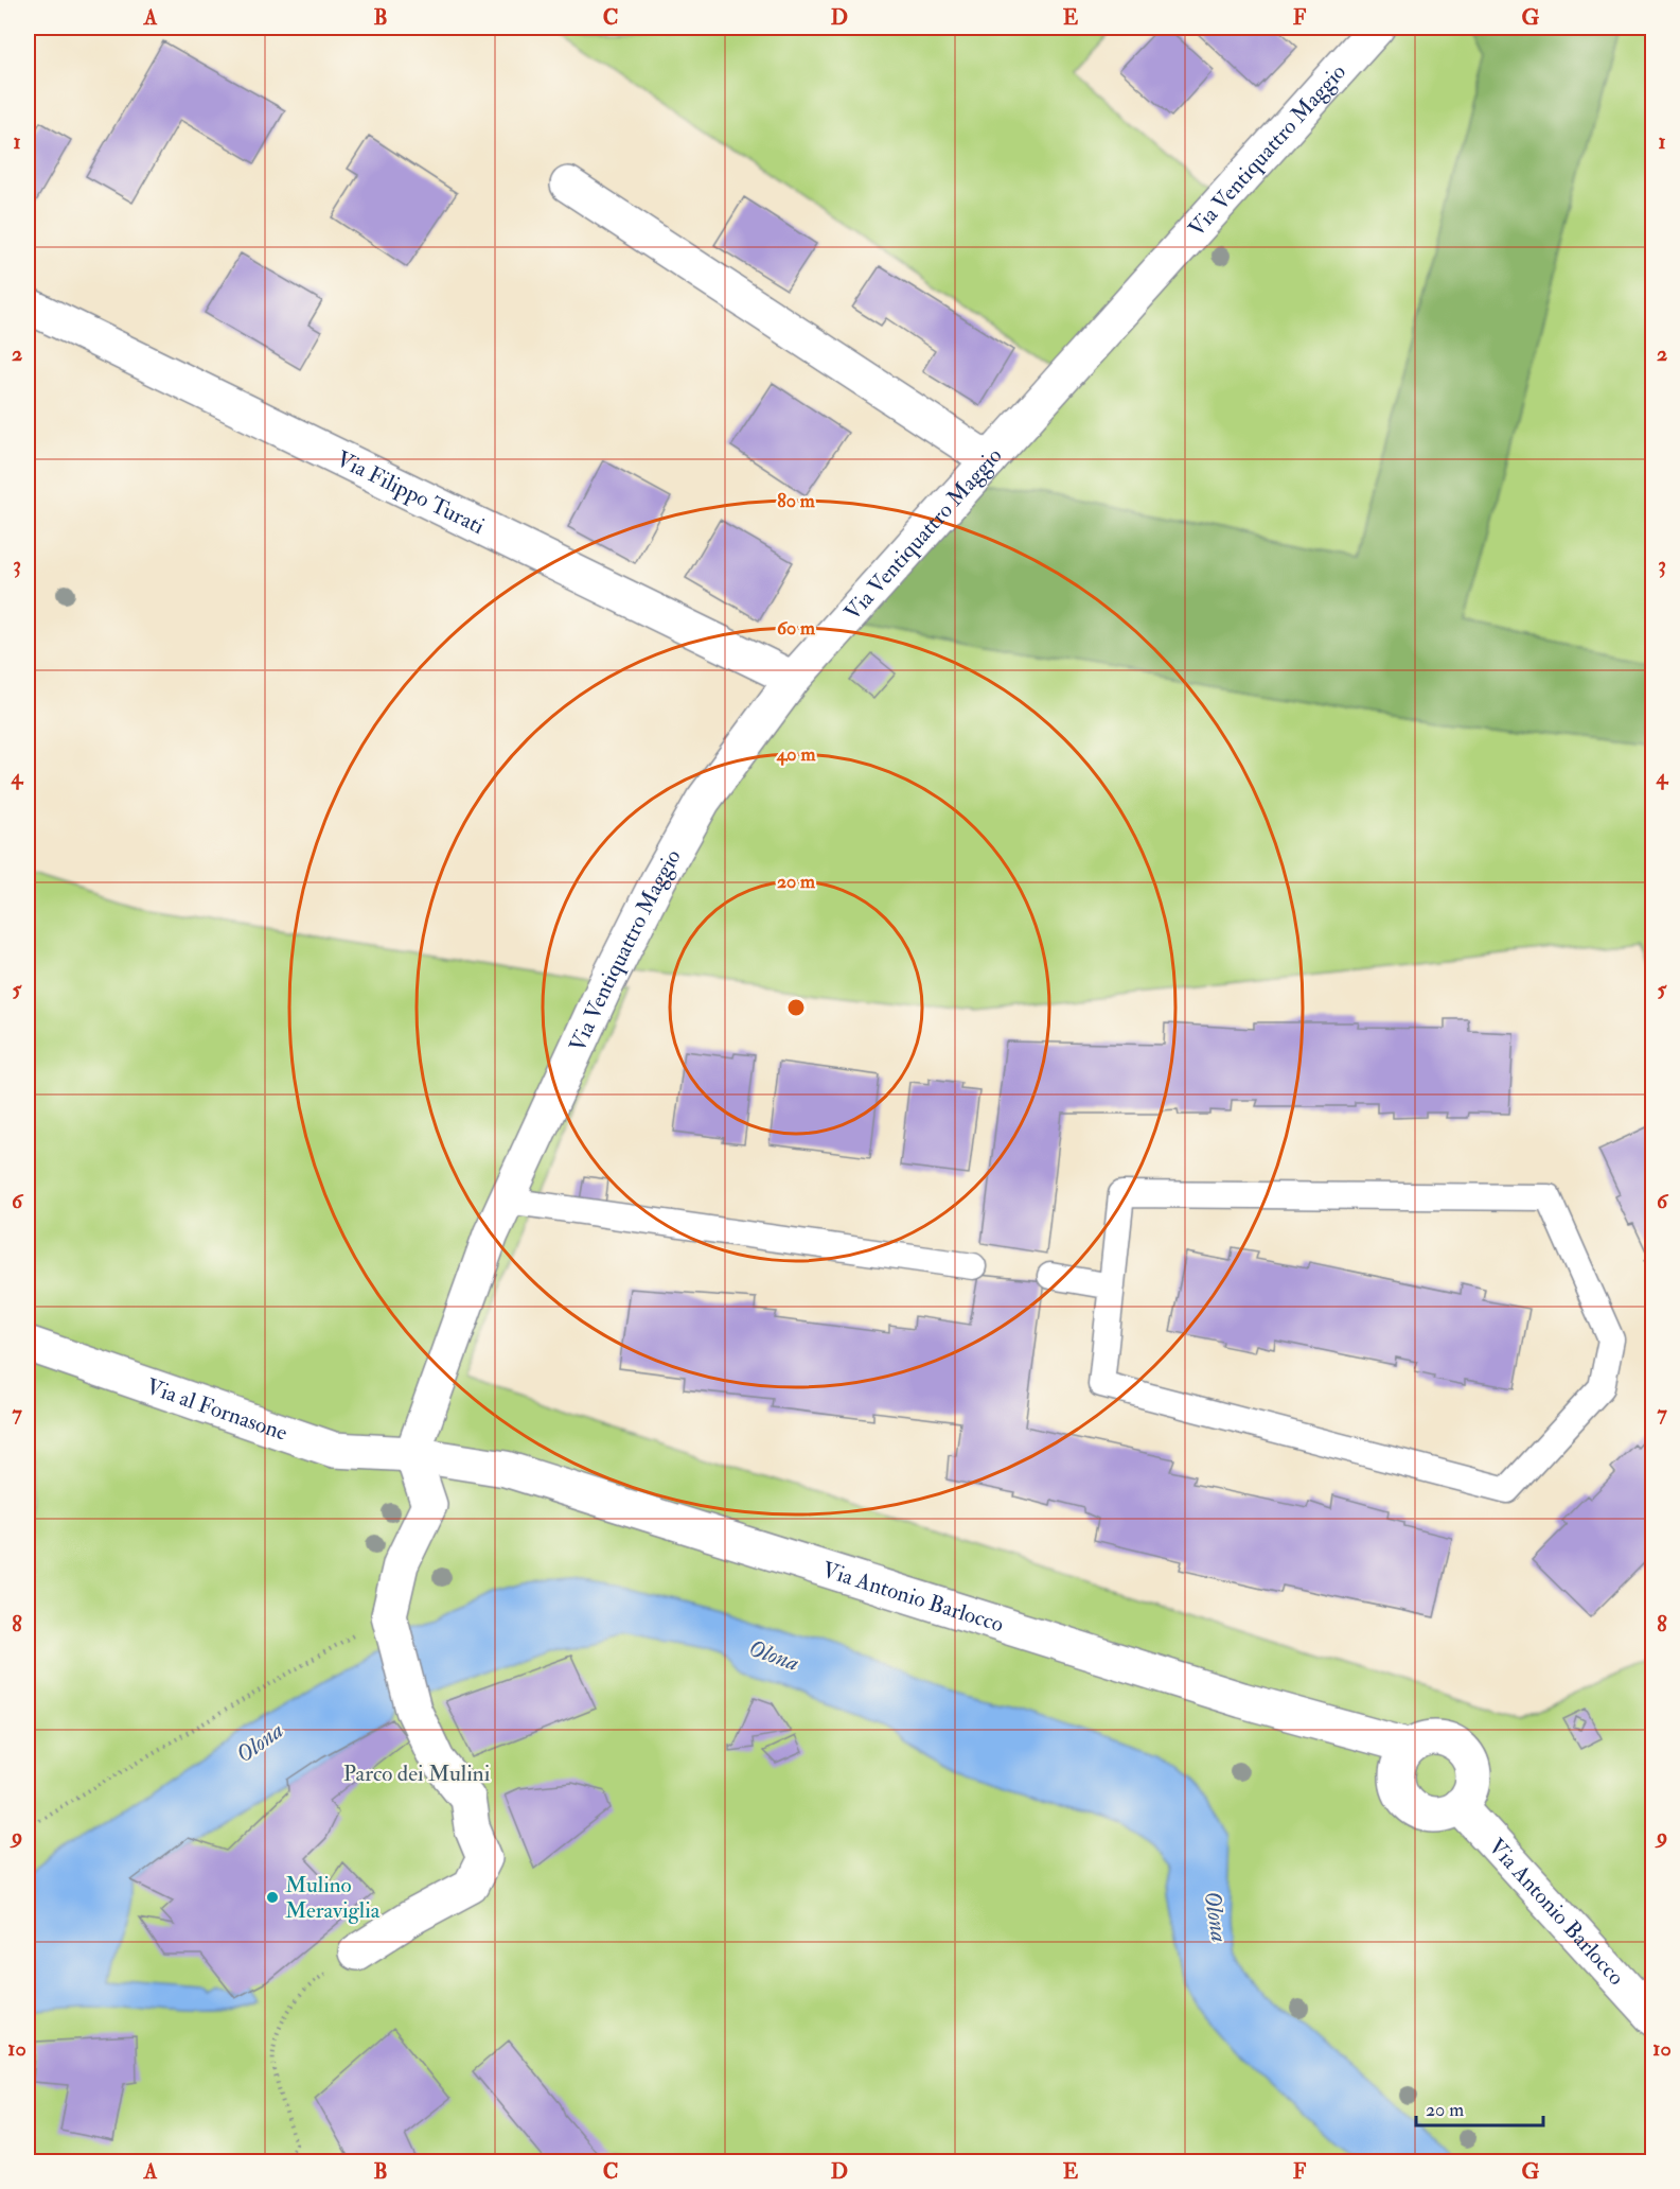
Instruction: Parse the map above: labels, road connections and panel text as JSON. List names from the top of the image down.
{
  "streets": {
    "street": [
      "Via Ventiquattro Maggio",
      "Via Filippo Turati",
      "Via al Fornasone",
      "Via Antonio Barlocco"
    ]
  },
  "crossings": [
    ["Via Ventiquattro Maggio", "Via Filippo Turati"],
    ["Via Ventiquattro Maggio", "Via al Fornasone"],
    ["Via Ventiquattro Maggio", "Via Antonio Barlocco"],
    ["Via al Fornasone", "Via Antonio Barlocco"]
  ],
  "water": ["Olona"],
  "parks": ["Parco dei Mulini"],
  "places": ["Mulino Meraviglia"],
  "scale_bar": "20 m",
  "grid": {
    "columns": [
      "A",
      "B",
      "C",
      "D",
      "E",
      "F",
      "G"
    ],
    "rows": [
      "1",
      "2",
      "3",
      "4",
      "5",
      "6",
      "7",
      "8",
      "9",
      "10"
    ]
  },
  "rings": [
    "80 m",
    "60 m",
    "40 m",
    "20 m"
  ]
}
